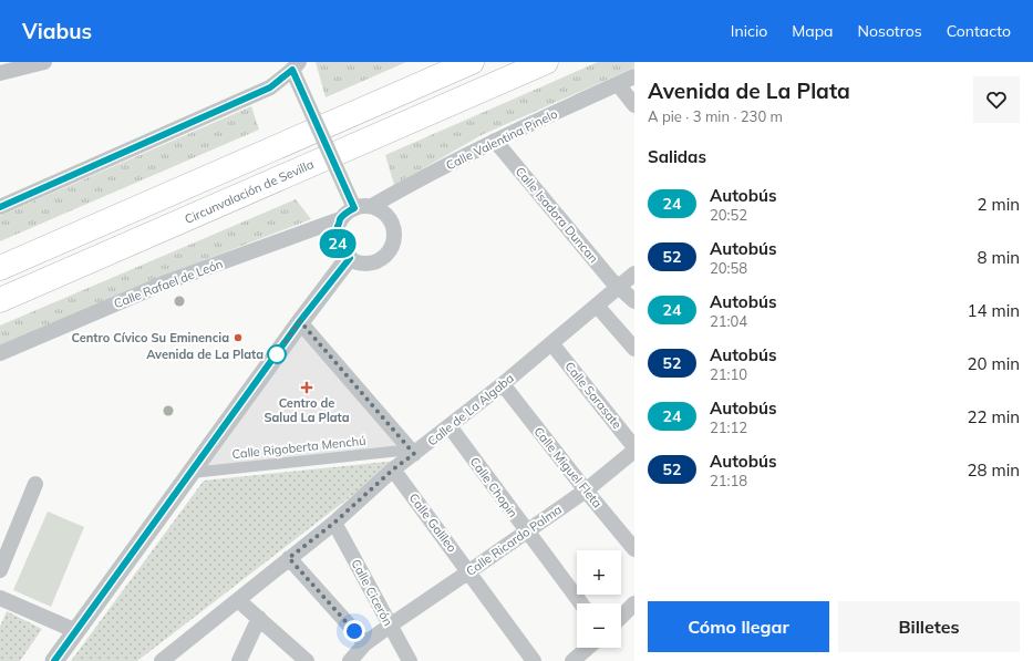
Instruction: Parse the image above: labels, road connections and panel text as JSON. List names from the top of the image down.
{
  "streets": {
    "highway": ["Circunvalación de Sevilla"],
    "street": [
      "Calle Valentina Pinelo",
      "Calle Isadora Duncan",
      "Calle Rafael de León",
      "Calle Sarasate",
      "Calle de La Algaba",
      "Calle Rigoberta Menchú",
      "Calle Miguel Fleta",
      "Calle Chopin",
      "Calle Galileo",
      "Calle Ricardo Palma",
      "Calle Cicerón"
    ]
  },
  "crossings": [
    ["Calle Valentina Pinelo", "Calle Isadora Duncan"],
    ["Calle Valentina Pinelo", "Calle Rafael de León"],
    ["Calle Isadora Duncan", "Calle de La Algaba"],
    ["Calle Sarasate", "Calle de La Algaba"],
    ["Calle de La Algaba", "Calle Rigoberta Menchú"],
    ["Calle de La Algaba", "Calle Miguel Fleta"],
    ["Calle de La Algaba", "Calle Chopin"],
    ["Calle de La Algaba", "Calle Galileo"],
    ["Calle de La Algaba", "Calle Cicerón"],
    ["Calle Miguel Fleta", "Calle Ricardo Palma"],
    ["Calle Chopin", "Calle Ricardo Palma"],
    ["Calle Galileo", "Calle Ricardo Palma"],
    ["Calle Ricardo Palma", "Calle Cicerón"]
  ],
  "places": {
    "other": ["Centro Cívico Su Eminencia", "Avenida de La Plata"],
    "health": ["Centro de Salud La Plata"]
  },
  "lines": ["bus line 24"],
  "page": {
    "header": "Viabus",
    "nav": [
      "Inicio",
      "Mapa",
      "Nosotros",
      "Contacto"
    ],
    "on_map": "24",
    "heading": [
      ["Avenida de La Plata", "A pie · 3 min · 230 m"],
      "Salidas"
    ],
    "list": [
      {
        "mark": "24",
        "name": "Autobús",
        "note": "20:52",
        "value": "2 min"
      },
      {
        "mark": "52",
        "name": "Autobús",
        "note": "20:58",
        "value": "8 min"
      },
      {
        "mark": "24",
        "name": "Autobús",
        "note": "21:04",
        "value": "14 min"
      },
      {
        "mark": "52",
        "name": "Autobús",
        "note": "21:10",
        "value": "20 min"
      },
      {
        "mark": "24",
        "name": "Autobús",
        "note": "21:12",
        "value": "22 min"
      },
      {
        "mark": "52",
        "name": "Autobús",
        "note": "21:18",
        "value": "28 min"
      }
    ],
    "map_buttons": ["+", "−"],
    "buttons": ["Cómo llegar", "Billetes"]
  }
}
